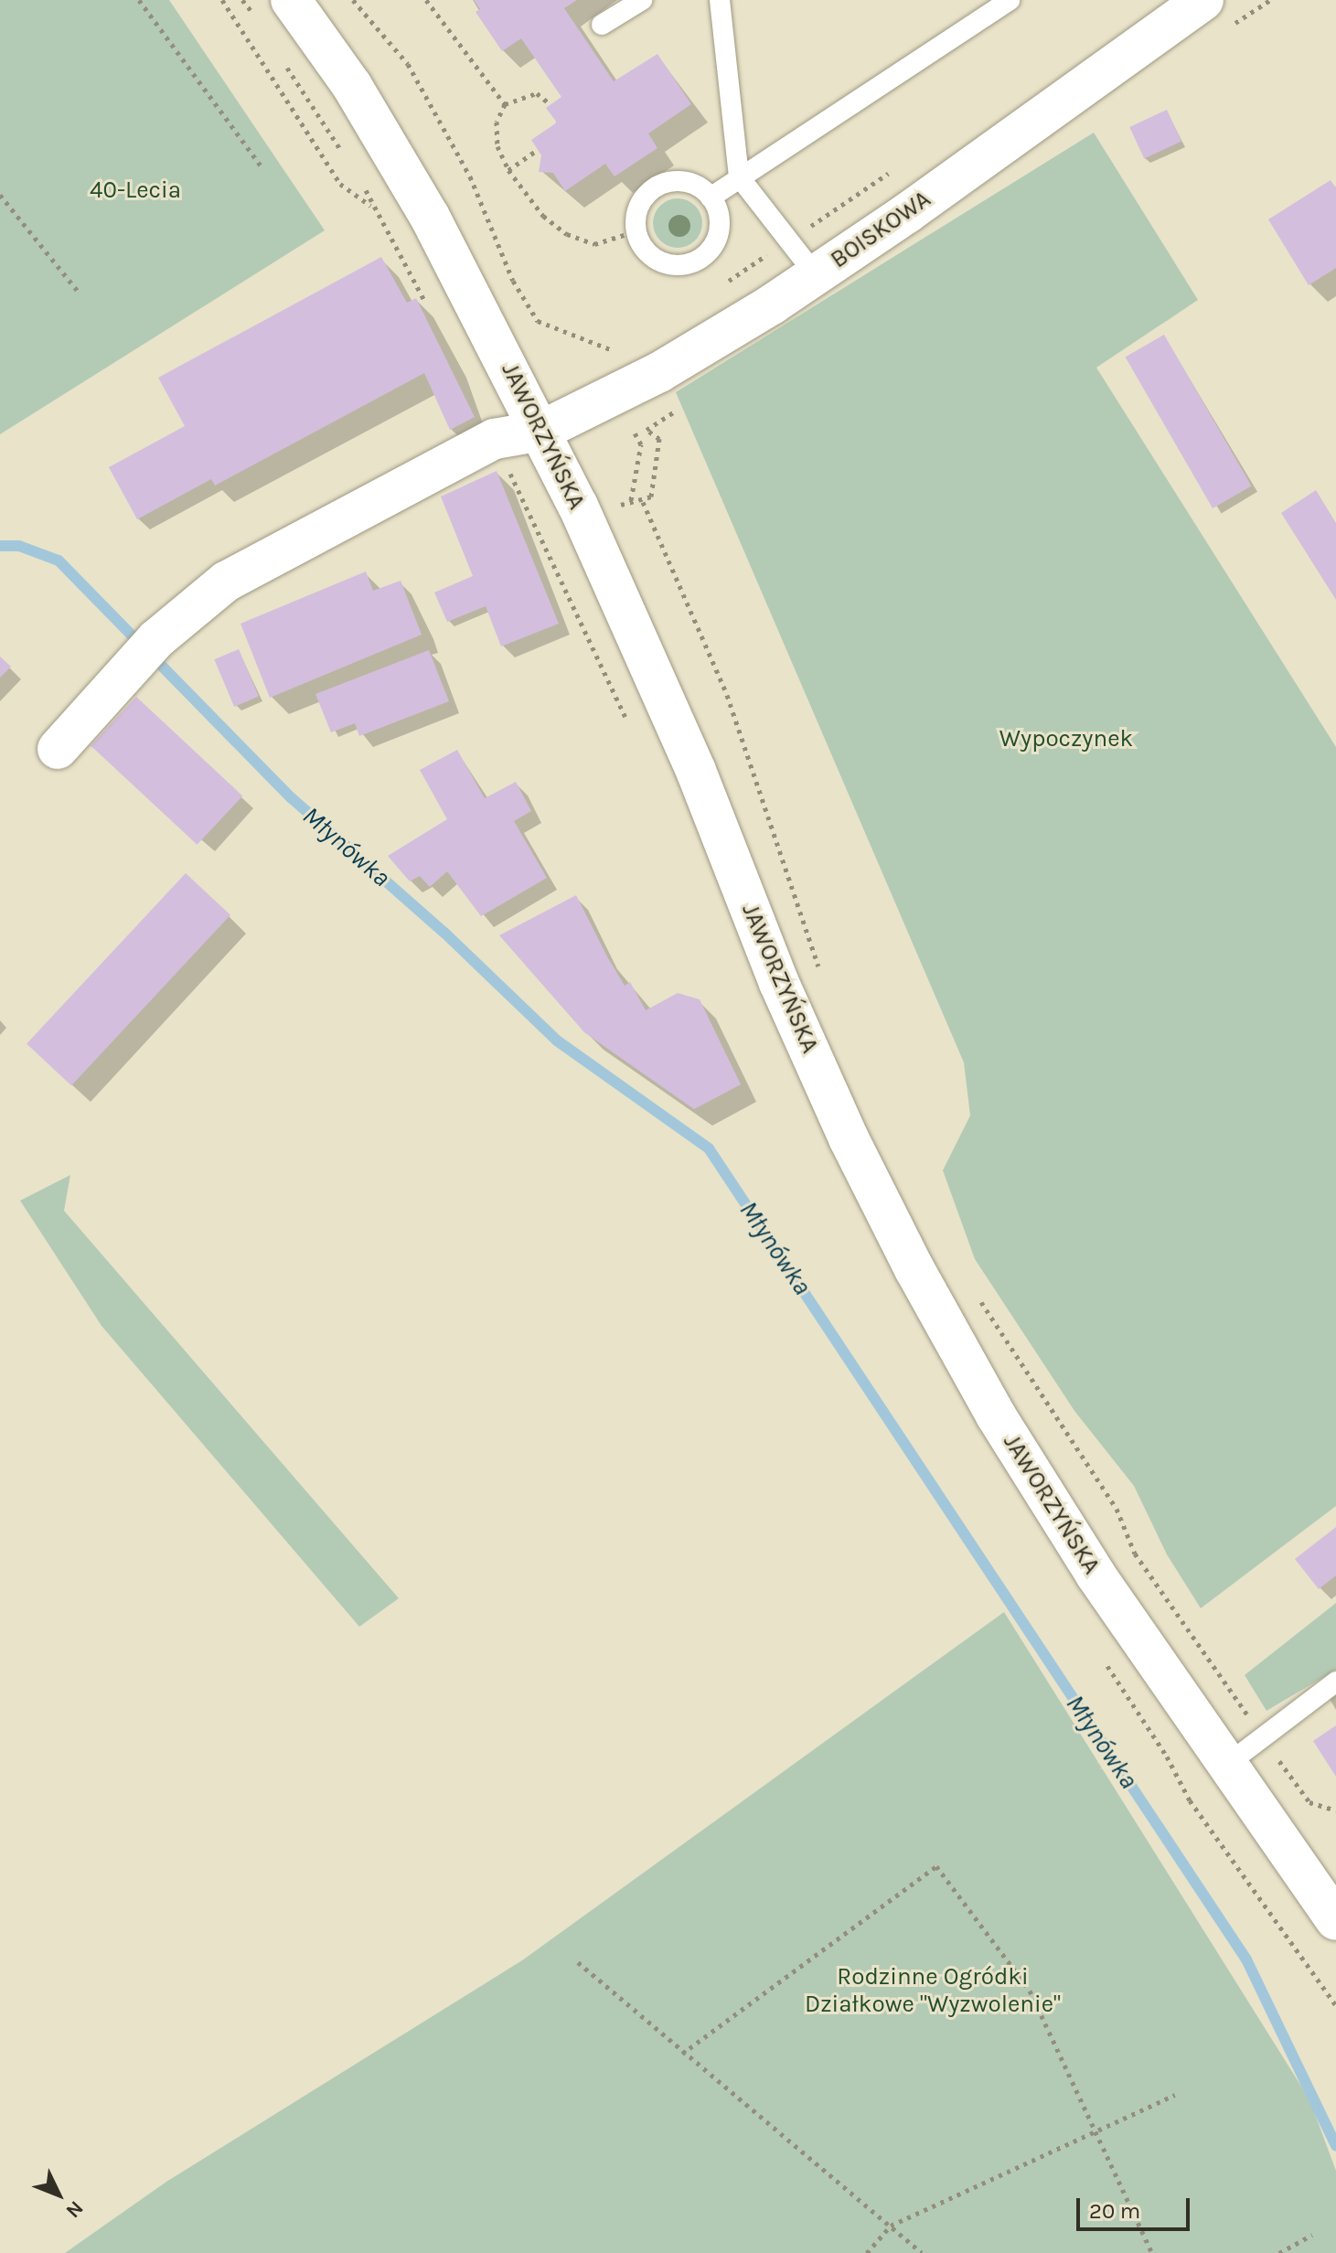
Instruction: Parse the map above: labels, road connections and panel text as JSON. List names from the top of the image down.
{
  "streets": {
    "street": ["BOISKOWA", "JAWORZYŃSKA"]
  },
  "crossings": [
    ["BOISKOWA", "JAWORZYŃSKA"]
  ],
  "water": ["Młynówka"],
  "parks": ["40-Lecia", "Wypoczynek", "Rodzinne Ogródki Działkowe \"Wyzwolenie\""],
  "scale_bar": "20 m",
  "north": "bottom right"
}
